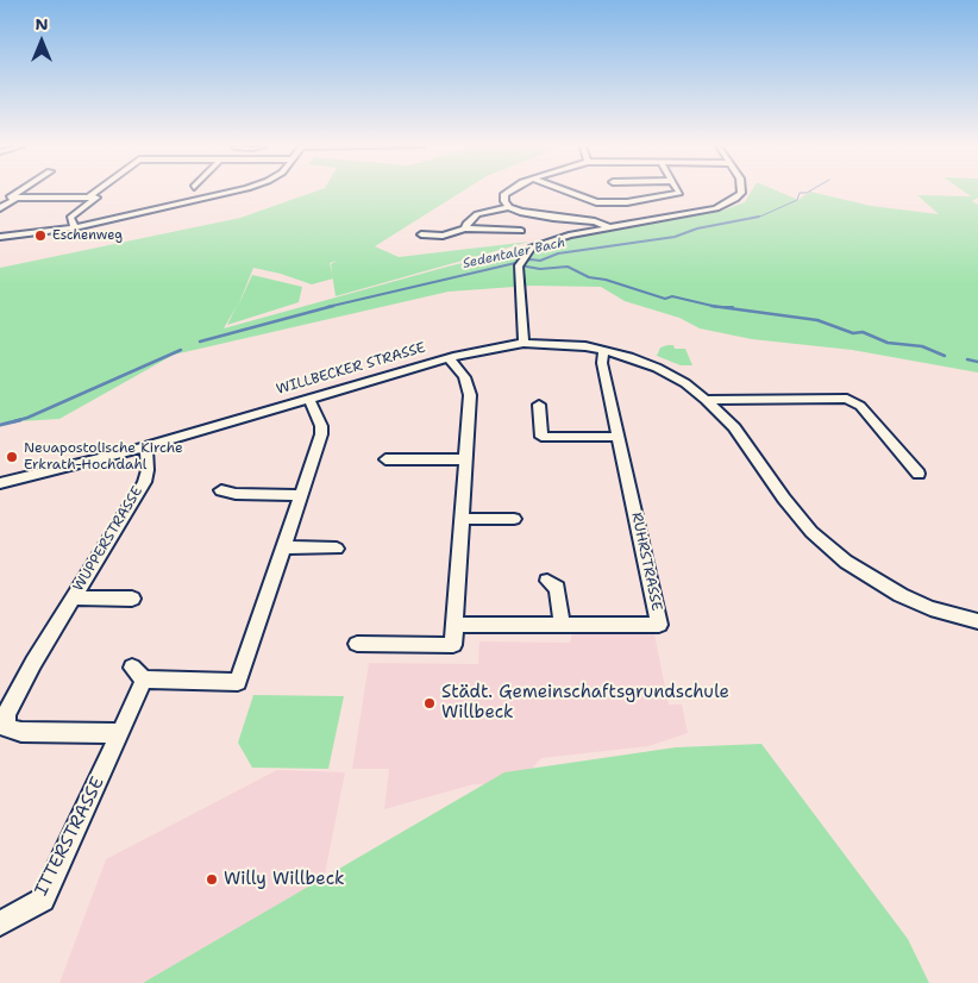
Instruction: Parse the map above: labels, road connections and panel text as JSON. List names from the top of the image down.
{
  "streets": {
    "street": [
      "WILLBECKER STRASSE",
      "WUPPERSTRASSE",
      "RUHRSTRASSE",
      "ITTERSTRASSE"
    ]
  },
  "crossings": [
    ["WILLBECKER STRASSE", "WUPPERSTRASSE"],
    ["WILLBECKER STRASSE", "RUHRSTRASSE"],
    ["WUPPERSTRASSE", "ITTERSTRASSE"]
  ],
  "water": ["Sedentaler Bach"],
  "places": [
    "Eschenweg",
    "Neuapostolische Kirche Erkrath-Hochdahl",
    "Städt. Gemeinschaftsgrundschule Willbeck",
    "Willy Willbeck"
  ],
  "north": "top"
}
